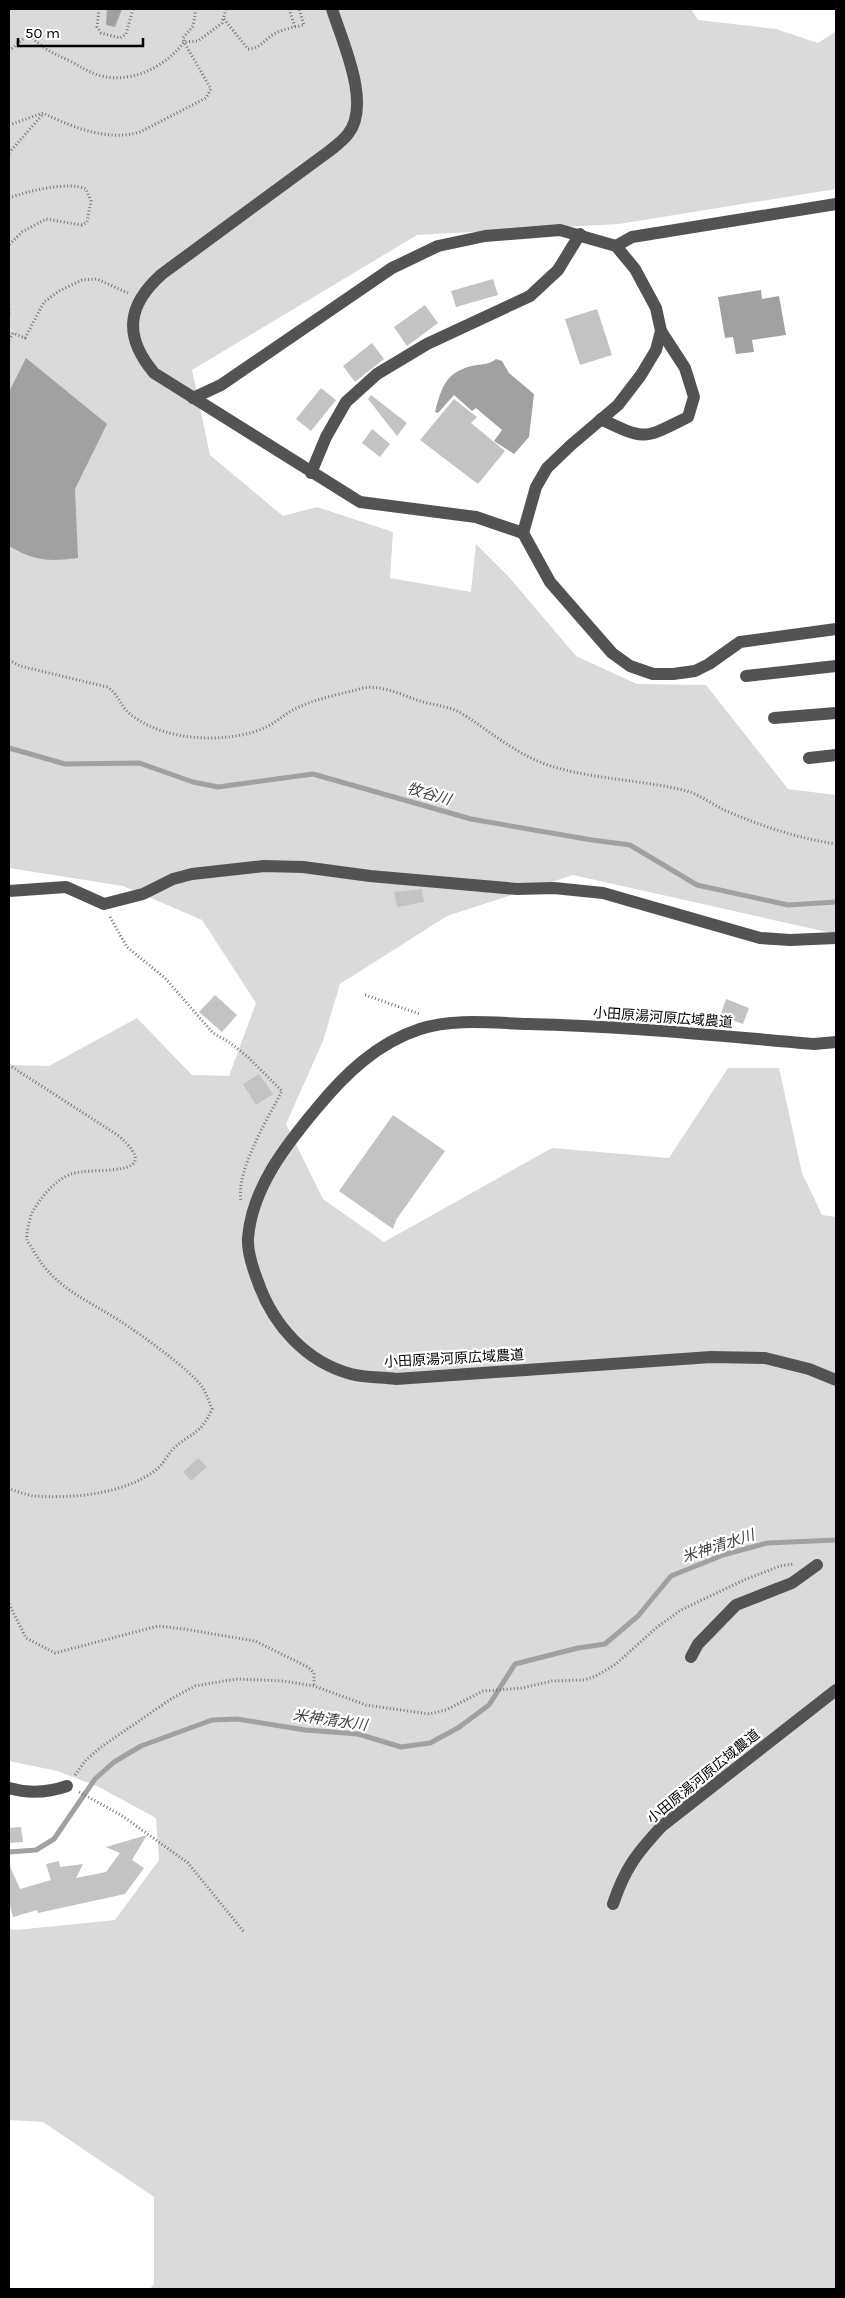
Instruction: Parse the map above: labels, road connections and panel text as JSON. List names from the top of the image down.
{
  "streets": {
    "street": ["小田原湯河原広域農道"]
  },
  "water": ["牧谷川", "米神清水川"],
  "scale_bar": "50 m"
}
